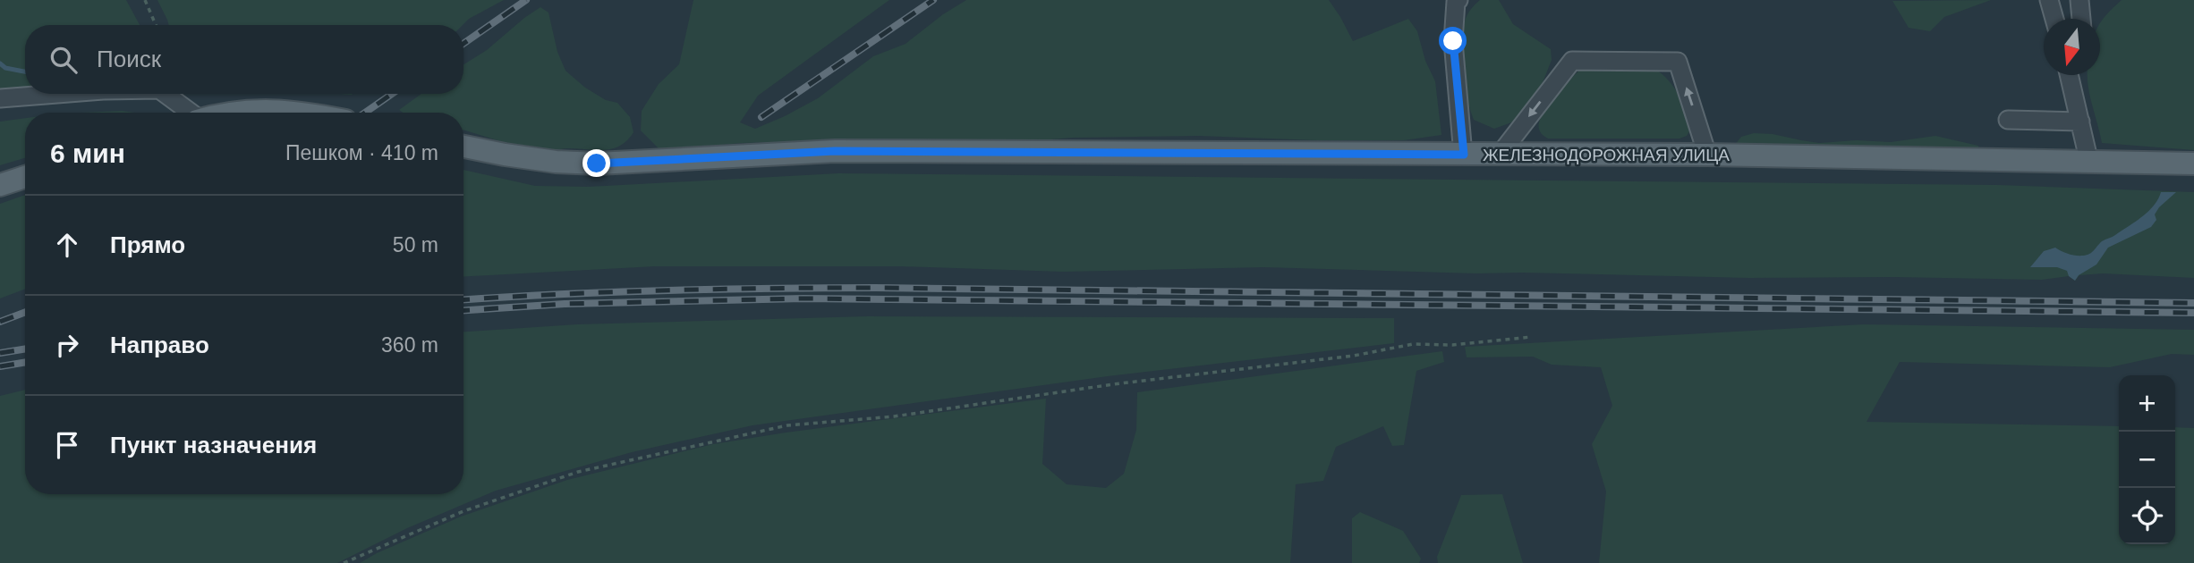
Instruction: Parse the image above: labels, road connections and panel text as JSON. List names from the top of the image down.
{
  "streets": {
    "main road": ["ЖЕЛЕЗНОДОРОЖНАЯ УЛИЦА"]
  },
  "north": "bottom",
  "page": {
    "search": "Поиск",
    "heading": ["6 мин", "Пешком · 410 m"],
    "list": [
      ["Прямо", "50 m"],
      ["Направо", "360 m"],
      "Пункт назначения"
    ],
    "map_buttons": ["+", "−"]
  }
}
